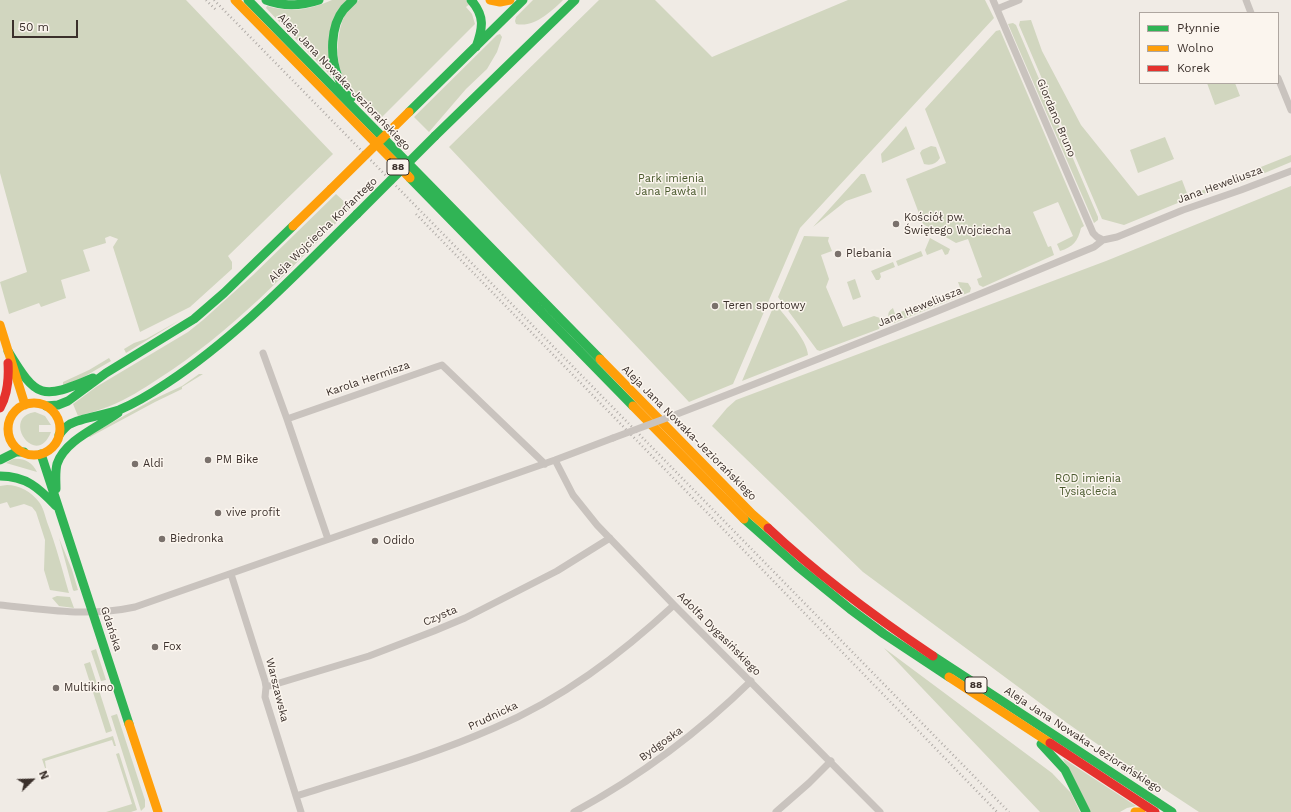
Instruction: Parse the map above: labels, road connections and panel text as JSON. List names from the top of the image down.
{
  "streets": {
    "main road": [
      "Aleja Jana Nowaka-Jeziorańskiego",
      "88",
      "Aleja Wojciecha Korfantego",
      "Gdańska"
    ],
    "street": [
      "Giordano Bruno",
      "Jana Heweliusza",
      "Karola Hermisza",
      "Czysta",
      "Adolfa Dygasińskiego",
      "Warszawska",
      "Prudnicka",
      "Bydgoska"
    ]
  },
  "crossings": [
    ["Giordano Bruno", "Jana Heweliusza"],
    ["Jana Heweliusza", "Adolfa Dygasińskiego"],
    ["Aleja Wojciecha Korfantego", "Gdańska"],
    ["Czysta", "Adolfa Dygasińskiego"],
    ["Czysta", "Warszawska"],
    ["Adolfa Dygasińskiego", "Prudnicka"],
    ["Adolfa Dygasińskiego", "Bydgoska"],
    ["Warszawska", "Prudnicka"]
  ],
  "parks": ["Park imienia Jana Pawła II", "ROD imienia Tysiąclecia"],
  "places": [
    "Kościół pw. Świętego Wojciecha",
    "Plebania",
    "Teren sportowy",
    "PM Bike",
    "Aldi",
    "vive profit",
    "Biedronka",
    "Odido",
    "Fox",
    "Multikino"
  ],
  "legend": ["Płynnie", "Wolno", "Korek"],
  "scale_bar": "50 m",
  "north": "top right"
}
